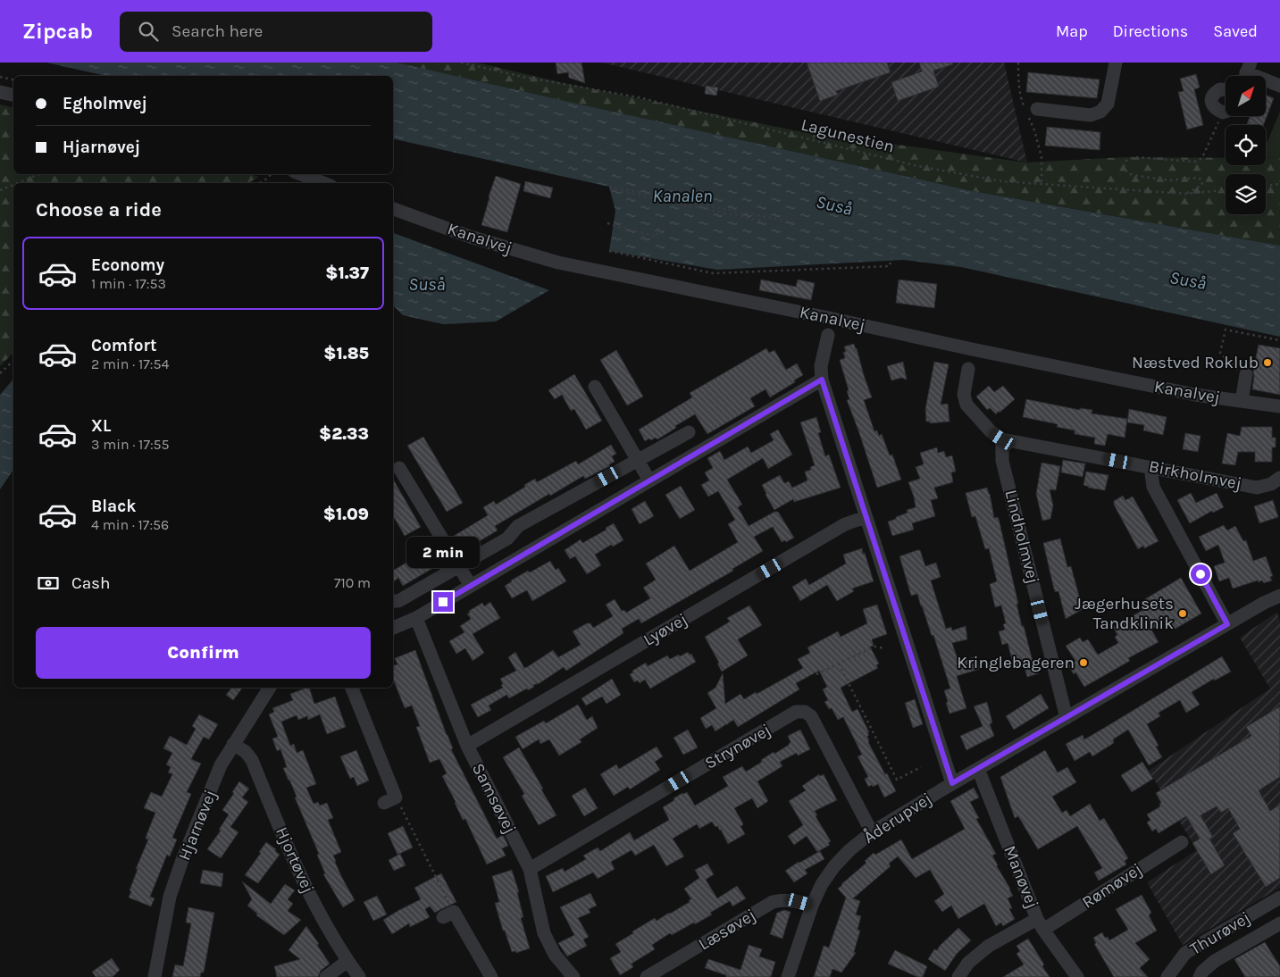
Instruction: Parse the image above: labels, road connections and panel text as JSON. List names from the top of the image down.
{
  "streets": {
    "street": [
      "Kanalvej",
      "Birkholmvej",
      "Lindholmvej",
      "Lyøvej",
      "Strynøvej",
      "Samsøvej",
      "Åderupvej",
      "Hjarnøvej",
      "Hjortøvej",
      "Manøvej",
      "Rømøvej",
      "Læsøvej",
      "Thurøvej"
    ],
    "path": ["Lagunestien"]
  },
  "crossings": [
    ["Birkholmvej", "Lindholmvej"],
    ["Lindholmvej", "Åderupvej"],
    ["Lyøvej", "Samsøvej"],
    ["Strynøvej", "Samsøvej"],
    ["Strynøvej", "Åderupvej"],
    ["Åderupvej", "Manøvej"],
    ["Åderupvej", "Læsøvej"],
    ["Hjarnøvej", "Hjortøvej"],
    ["Manøvej", "Rømøvej"]
  ],
  "water": ["Kanalen", "Suså"],
  "places": ["Næstved Roklub", "Jægerhusets Tandklinik", "Kringlebageren"],
  "north": "top right",
  "page": {
    "header": "Zipcab",
    "search": "Search here",
    "nav": ["Map", "Directions", "Saved"],
    "banner": ["Egholmvej", "Hjarnøvej"],
    "heading": "Choose a ride",
    "list": [
      {
        "name": "Economy",
        "note": "1 min · 17:53",
        "value": "$1.37"
      },
      {
        "name": "Comfort",
        "note": "2 min · 17:54",
        "value": "$1.85"
      },
      {
        "name": "XL",
        "note": "3 min · 17:55",
        "value": "$2.33"
      },
      {
        "name": "Black",
        "note": "4 min · 17:56",
        "value": "$1.09"
      }
    ],
    "bubble": "2 min",
    "pay": ["Cash", "710 m"],
    "buttons": "Confirm"
  }
}
